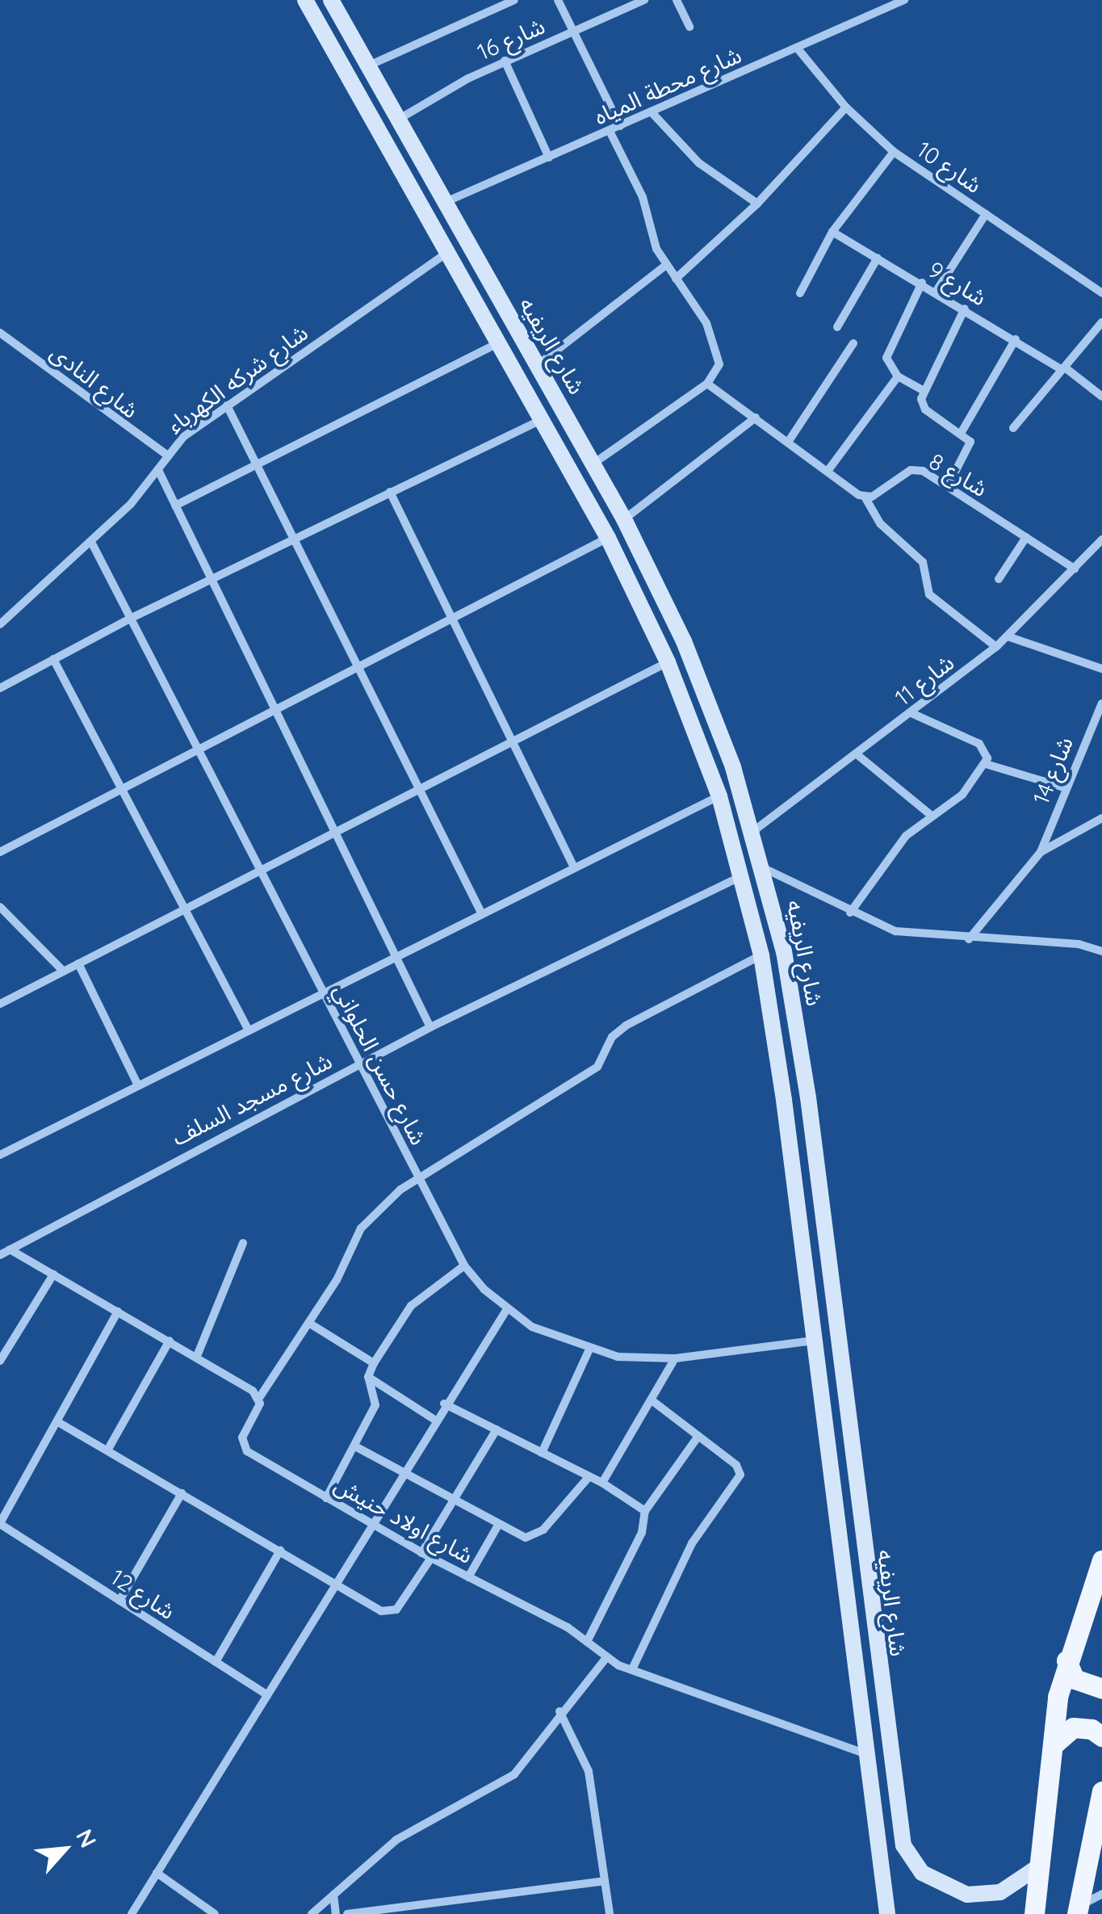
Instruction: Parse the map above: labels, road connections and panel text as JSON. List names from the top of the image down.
{
  "streets": {
    "street": [
      "شارع 16",
      "شارع محطة المياه",
      "شارع 10",
      "شارع 9",
      "شارع الريفيه",
      "شارع شركه الكهرباء",
      "شارع النادى",
      "شارع 8",
      "شارع 11",
      "شارع 14",
      "شارع حسن الحلواني",
      "شارع مسجد السلف",
      "شارع اولاد حنيش",
      "شارع 12"
    ]
  },
  "crossings": [
    ["شارع 16", "شارع الريفيه"],
    ["شارع محطة المياه", "شارع 10"],
    ["شارع محطة المياه", "شارع الريفيه"],
    ["شارع الريفيه", "شارع شركه الكهرباء"],
    ["شارع الريفيه", "شارع 11"],
    ["شارع الريفيه", "شارع حسن الحلواني"],
    ["شارع الريفيه", "شارع مسجد السلف"],
    ["شارع الريفيه", "شارع اولاد حنيش"],
    ["شارع شركه الكهرباء", "شارع النادى"],
    ["شارع شركه الكهرباء", "شارع حسن الحلواني"],
    ["شارع 8", "شارع 11"],
    ["شارع حسن الحلواني", "شارع مسجد السلف"]
  ],
  "north": "top right"
}
